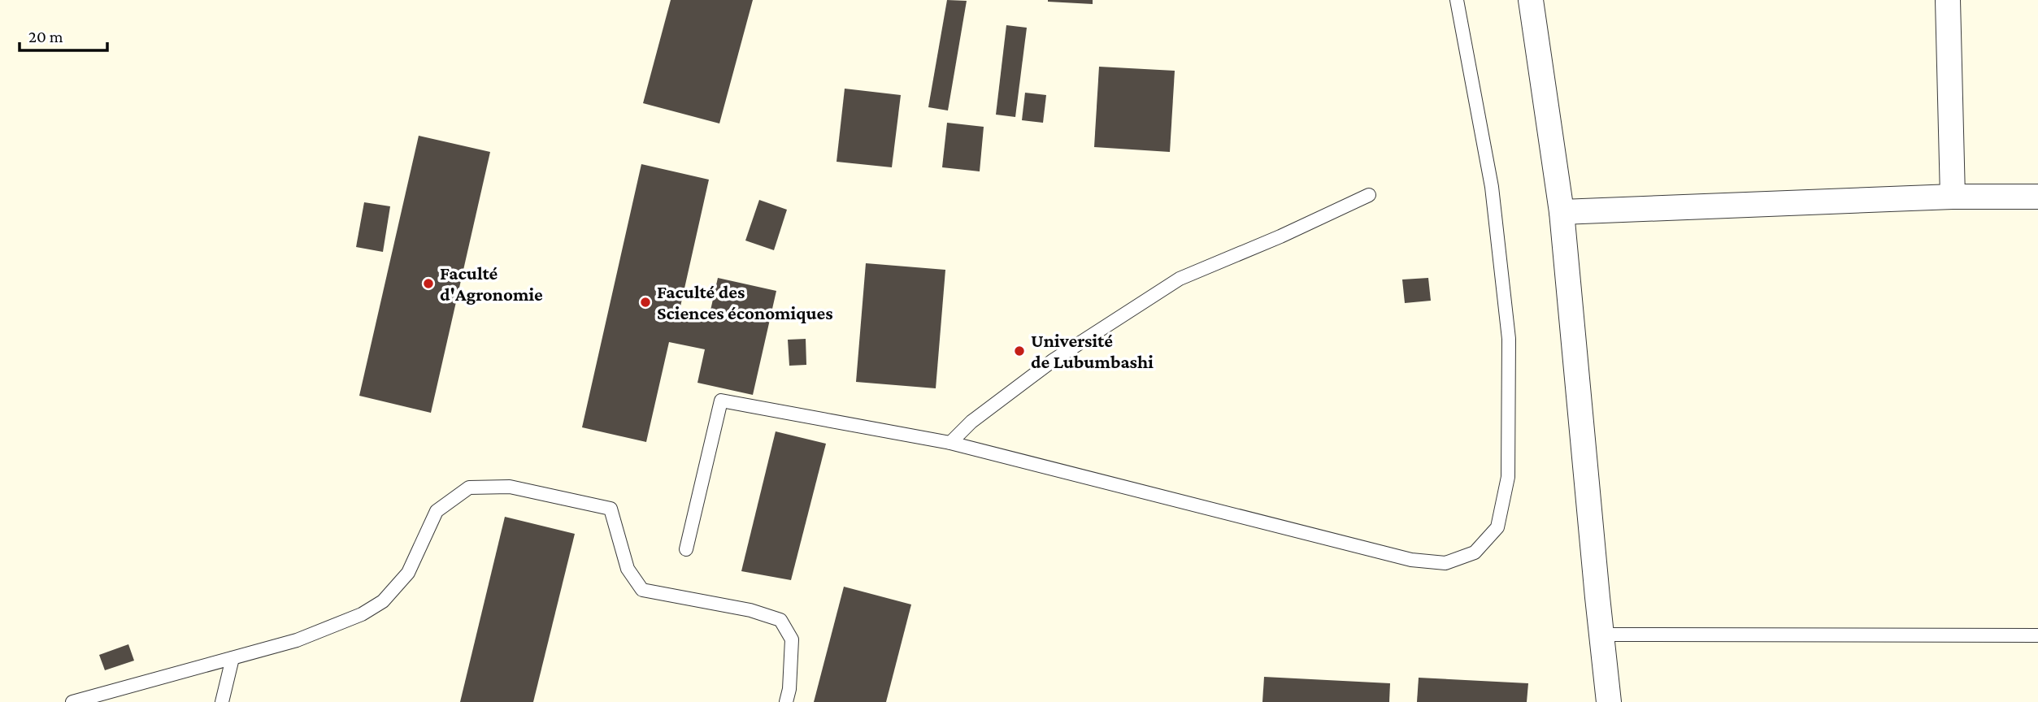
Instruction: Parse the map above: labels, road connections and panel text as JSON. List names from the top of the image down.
{
  "places": ["Faculté d'Agronomie", "Faculté des Sciences économiques", "Université de Lubumbashi"],
  "scale_bar": "20 m"
}
